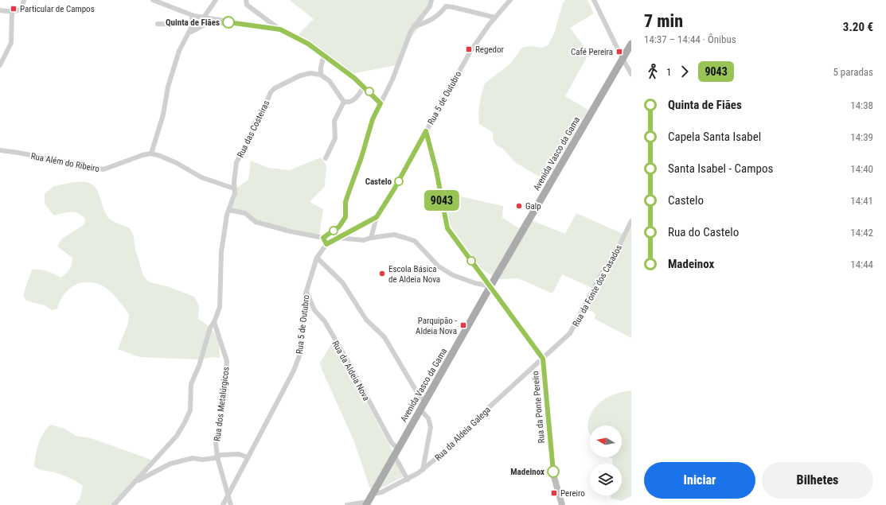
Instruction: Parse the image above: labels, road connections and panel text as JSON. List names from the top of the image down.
{
  "streets": {
    "main road": ["Avenida Vasco da Gama"],
    "street": [
      "Rua 5 de Outubro",
      "Rua das Costeiras",
      "Rua Além do Ribeiro",
      "Rua da Fonte dos Casados",
      "Rua da Aldeia Nova",
      "Rua dos Metalúrgicos",
      "Rua da Ponte Pereiro",
      "Rua da Aldeia Galega"
    ]
  },
  "crossings": [
    ["Rua 5 de Outubro", "Rua da Aldeia Nova"],
    ["Rua 5 de Outubro", "Rua dos Metalúrgicos"],
    ["Rua das Costeiras", "Rua dos Metalúrgicos"],
    ["Avenida Vasco da Gama", "Rua da Aldeia Nova"],
    ["Avenida Vasco da Gama", "Rua da Ponte Pereiro"],
    ["Avenida Vasco da Gama", "Rua da Aldeia Galega"],
    ["Rua da Fonte dos Casados", "Rua da Ponte Pereiro"],
    ["Rua da Fonte dos Casados", "Rua da Aldeia Galega"],
    ["Rua da Aldeia Nova", "Rua da Aldeia Galega"],
    ["Rua da Ponte Pereiro", "Rua da Aldeia Galega"]
  ],
  "places": {
    "transit": [
      "Particular de Campos",
      "Regedor",
      "Café Pereira",
      "Parquipão - Aldeia Nova",
      "Pereiro"
    ],
    "other": [
      "Quinta de Fiães",
      "Castelo",
      "Galp",
      "Escola Básica de Aldeia Nova",
      "Madeinox"
    ]
  },
  "lines": ["bus line 9043"],
  "north": "left",
  "page": {
    "on_map": "9043",
    "heading": ["7 min", "14:37 – 14:44 · Ônibus", "3.20 €"],
    "legs": ["1", "9043", "5 paradas"],
    "list": [
      {
        "name": "Quinta de Fiães",
        "value": "14:38"
      },
      {
        "name": "Capela Santa Isabel",
        "value": "14:39"
      },
      {
        "name": "Santa Isabel - Campos",
        "value": "14:40"
      },
      {
        "name": "Castelo",
        "value": "14:41"
      },
      {
        "name": "Rua do Castelo",
        "value": "14:42"
      },
      {
        "name": "Madeinox",
        "value": "14:44"
      }
    ],
    "buttons": ["Iniciar", "Bilhetes"]
  }
}
